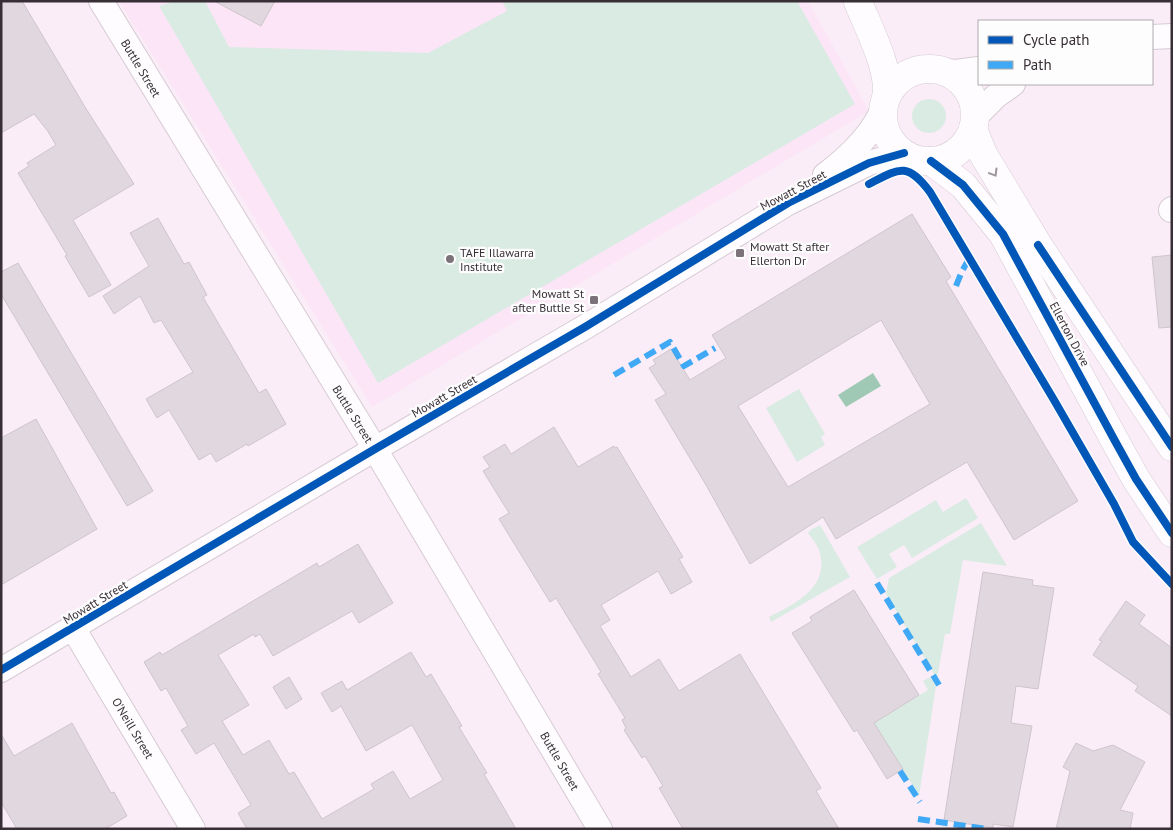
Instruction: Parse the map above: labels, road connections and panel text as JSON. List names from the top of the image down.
{
  "streets": {
    "main road": ["Ellerton Drive"],
    "street": ["Buttle Street", "Mowatt Street", "O'Neill Street"]
  },
  "crossings": [
    ["Buttle Street", "Mowatt Street"],
    ["Mowatt Street", "Ellerton Drive"],
    ["Mowatt Street", "O'Neill Street"]
  ],
  "places": {
    "transit": ["Mowatt St after Ellerton Dr", "Mowatt St after Buttle St"],
    "other": ["TAFE Illawarra Institute"]
  },
  "legend": ["Cycle path", "Path"]
}
